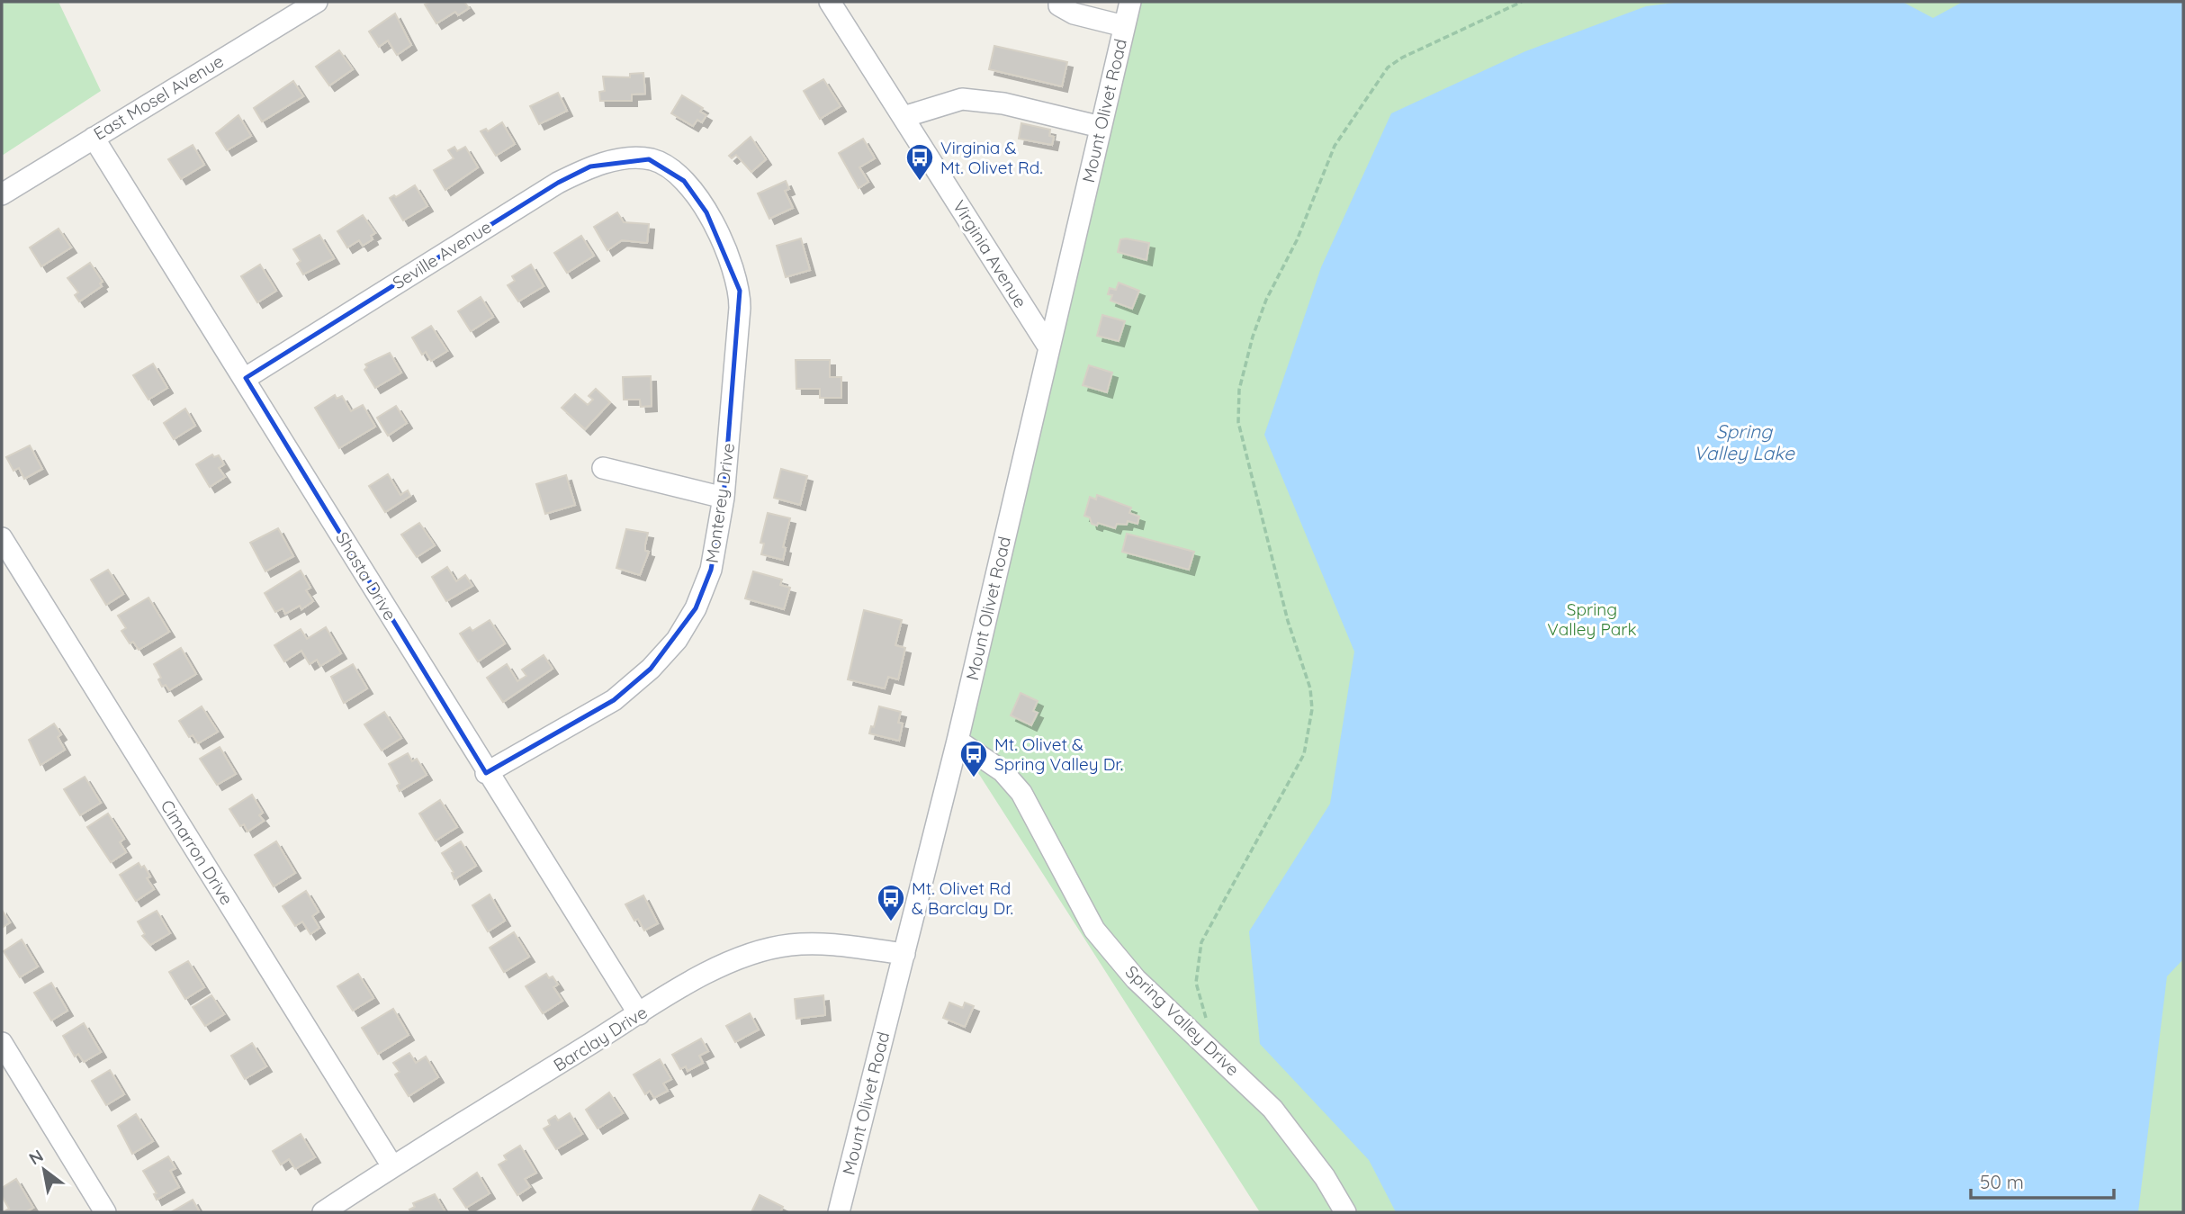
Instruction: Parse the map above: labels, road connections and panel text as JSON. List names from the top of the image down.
{
  "streets": {
    "street": [
      "East Mosel Avenue",
      "Mount Olivet Road",
      "Virginia Avenue",
      "Seville Avenue",
      "Monterey Drive",
      "Shasta Drive",
      "Cimarron Drive",
      "Spring Valley Drive",
      "Barclay Drive"
    ]
  },
  "crossings": [
    ["East Mosel Avenue", "Shasta Drive"],
    ["Mount Olivet Road", "Virginia Avenue"],
    ["Mount Olivet Road", "Spring Valley Drive"],
    ["Mount Olivet Road", "Barclay Drive"],
    ["Seville Avenue", "Monterey Drive"],
    ["Seville Avenue", "Shasta Drive"],
    ["Monterey Drive", "Shasta Drive"],
    ["Shasta Drive", "Barclay Drive"],
    ["Cimarron Drive", "Barclay Drive"]
  ],
  "water": ["Spring Valley Lake"],
  "parks": ["Spring Valley Park"],
  "places": {
    "bus stop": ["Virginia & Mt. Olivet Rd.", "Mt. Olivet & Spring Valley Dr.", "Mt. Olivet Rd & Barclay Dr."]
  },
  "scale_bar": "50 m",
  "north": "top left"
}
